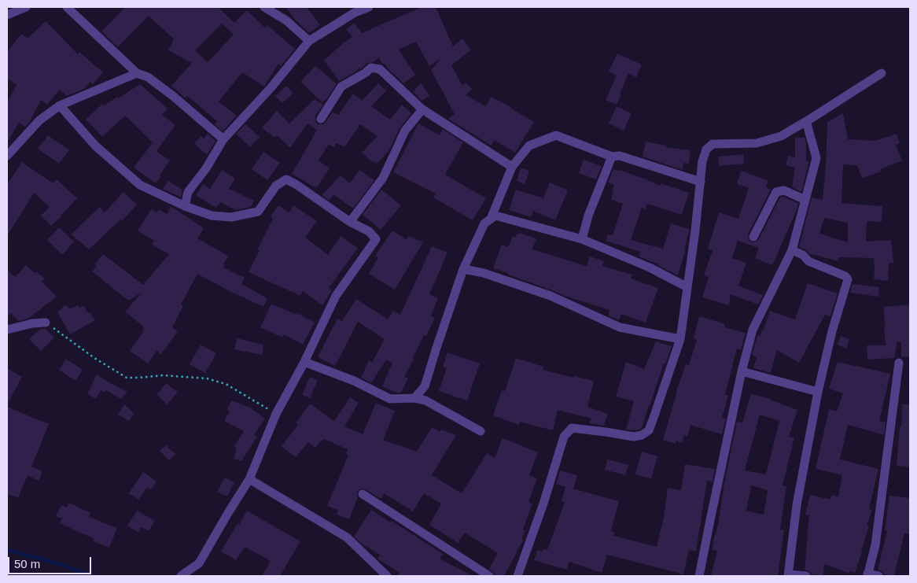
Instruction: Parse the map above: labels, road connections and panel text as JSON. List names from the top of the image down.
{
  "scale_bar": "50 m"
}
